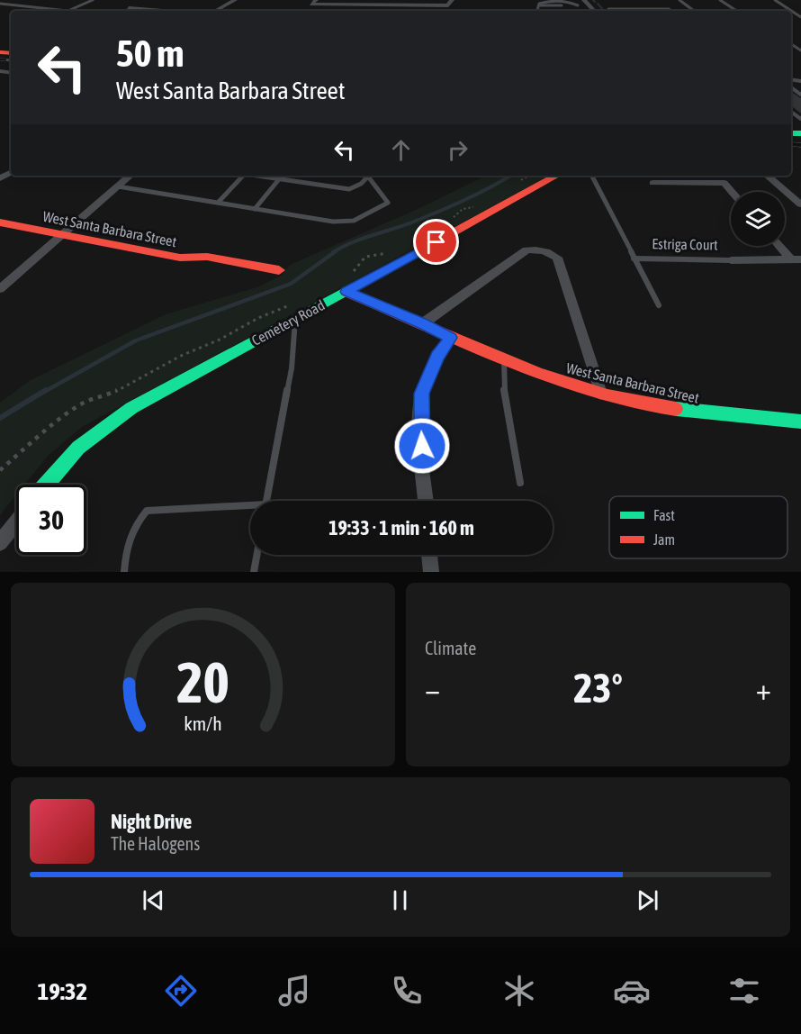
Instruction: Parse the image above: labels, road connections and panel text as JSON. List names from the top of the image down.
{
  "streets": {
    "street": ["West Santa Barbara Street", "Estriga Court", "Cemetery Road"]
  },
  "crossings": [
    ["West Santa Barbara Street", "Cemetery Road"]
  ],
  "legend": ["Fast", "Jam"],
  "page": {
    "turn": ["50 m", "West Santa Barbara Street"],
    "limit": "30",
    "trip": "19:33 · 1 min · 160 m",
    "tile": "Climate",
    "heat": ["−", "23°", "+"],
    "song": ["Night Drive", "The Halogens"],
    "tabs": "19:32",
    "gauge": ["20", "km/h"]
  }
}
